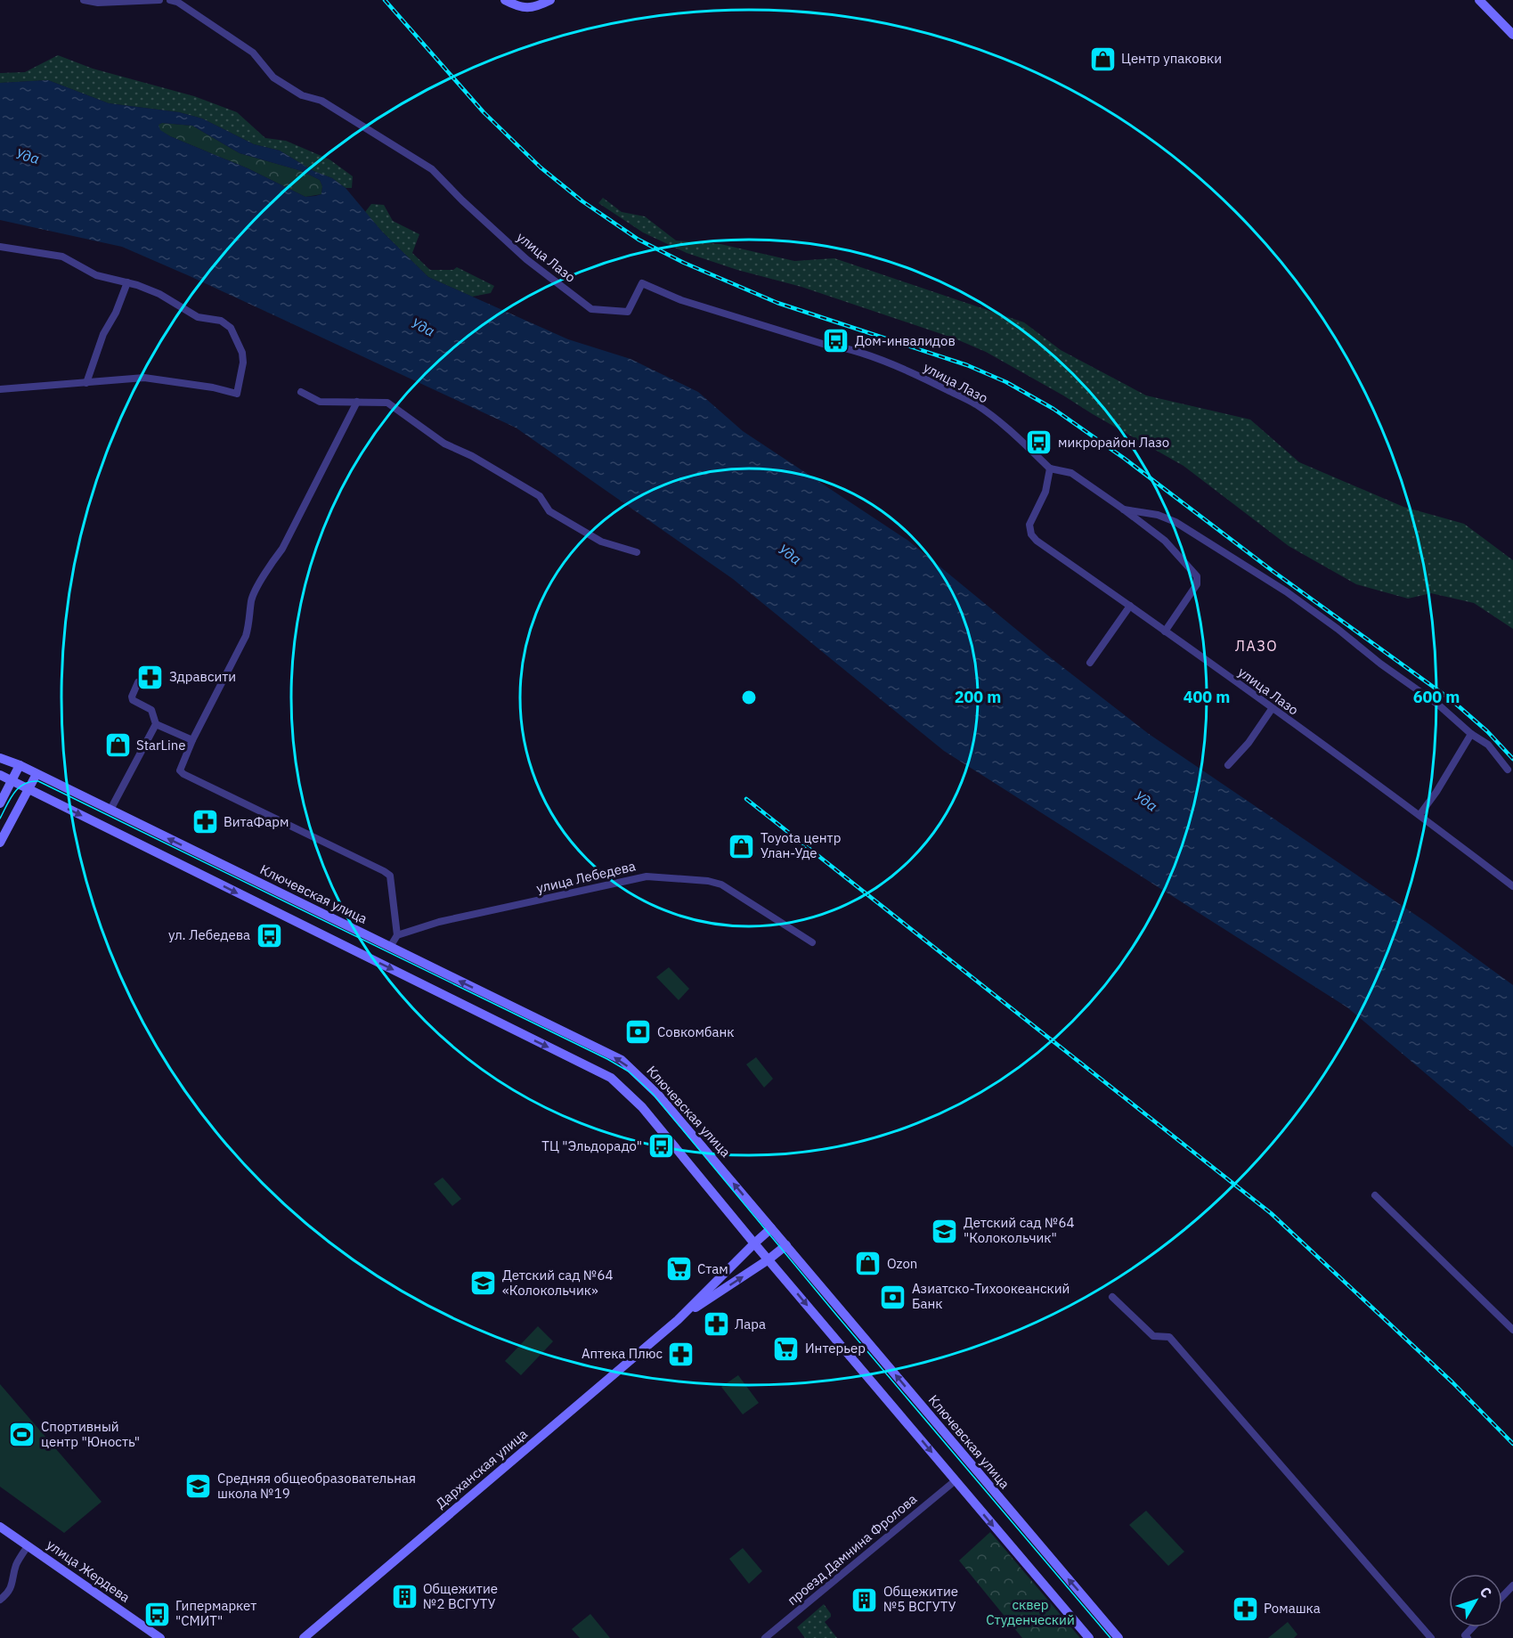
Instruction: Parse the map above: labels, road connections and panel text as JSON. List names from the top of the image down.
{
  "streets": {
    "main road": ["Ключевская улица", "Дарханская улица", "улица Жердева"],
    "street": ["улица Лазо", "улица Лебедева", "проезд Дамнина Фролова"]
  },
  "crossings": [
    ["Ключевская улица", "Дарханская улица"]
  ],
  "districts": ["ЛАЗО"],
  "water": ["Уда"],
  "parks": ["сквер Студенческий"],
  "places": {
    "shop": [
      "Центр упаковки",
      "StarLine",
      "Toyota центр Улан-Уде",
      "Ozon"
    ],
    "bus stop": [
      "Дом-инвалидов",
      "микрорайон Лазо",
      "ул. Лебедева",
      "ТЦ \"Эльдорадо\"",
      "Гипермаркет \"СМИТ\""
    ],
    "pharmacy": [
      "Здравсити",
      "ВитаФарм",
      "Лара",
      "Аптека Плюс",
      "Ромашка"
    ],
    "bank": ["Совкомбанк", "Азиатско-Тихоокеанский Банк"],
    "school or university": ["Детский сад №64 \"Колокольчик\"", "Детский сад №64 «Колокольчик»", "Средняя общеобразовательная школа №19"],
    "supermarket": ["Стам", "Интерьер"],
    "sports": ["Спортивный центр \"Юность\""],
    "building": ["Общежитие №2 ВСГУТУ", "Общежитие №5 ВСГУТУ"]
  },
  "north": "top right",
  "rings": ["200 m", "400 m", "600 m"]
}
